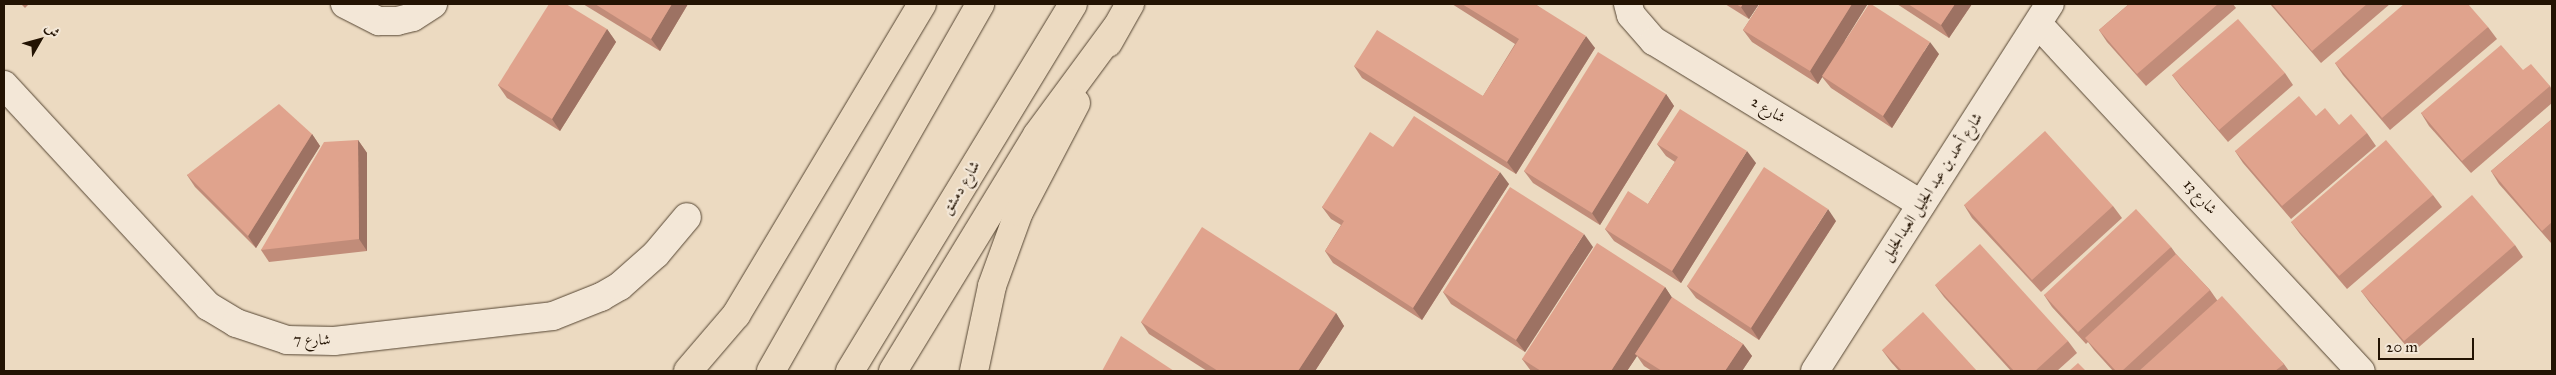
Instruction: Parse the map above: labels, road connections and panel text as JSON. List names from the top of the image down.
{
  "streets": {
    "main road": ["شارع دمشق"],
    "street": [
      "شارع 2",
      "شارع أحمد بن عبد الجليل العبدالجليل",
      "شارع 13",
      "شارع 7"
    ]
  },
  "crossings": [
    ["شارع 2", "شارع أحمد بن عبد الجليل العبدالجليل"],
    ["شارع أحمد بن عبد الجليل العبدالجليل", "شارع 13"]
  ],
  "scale_bar": "20 m",
  "north": "top right"
}
